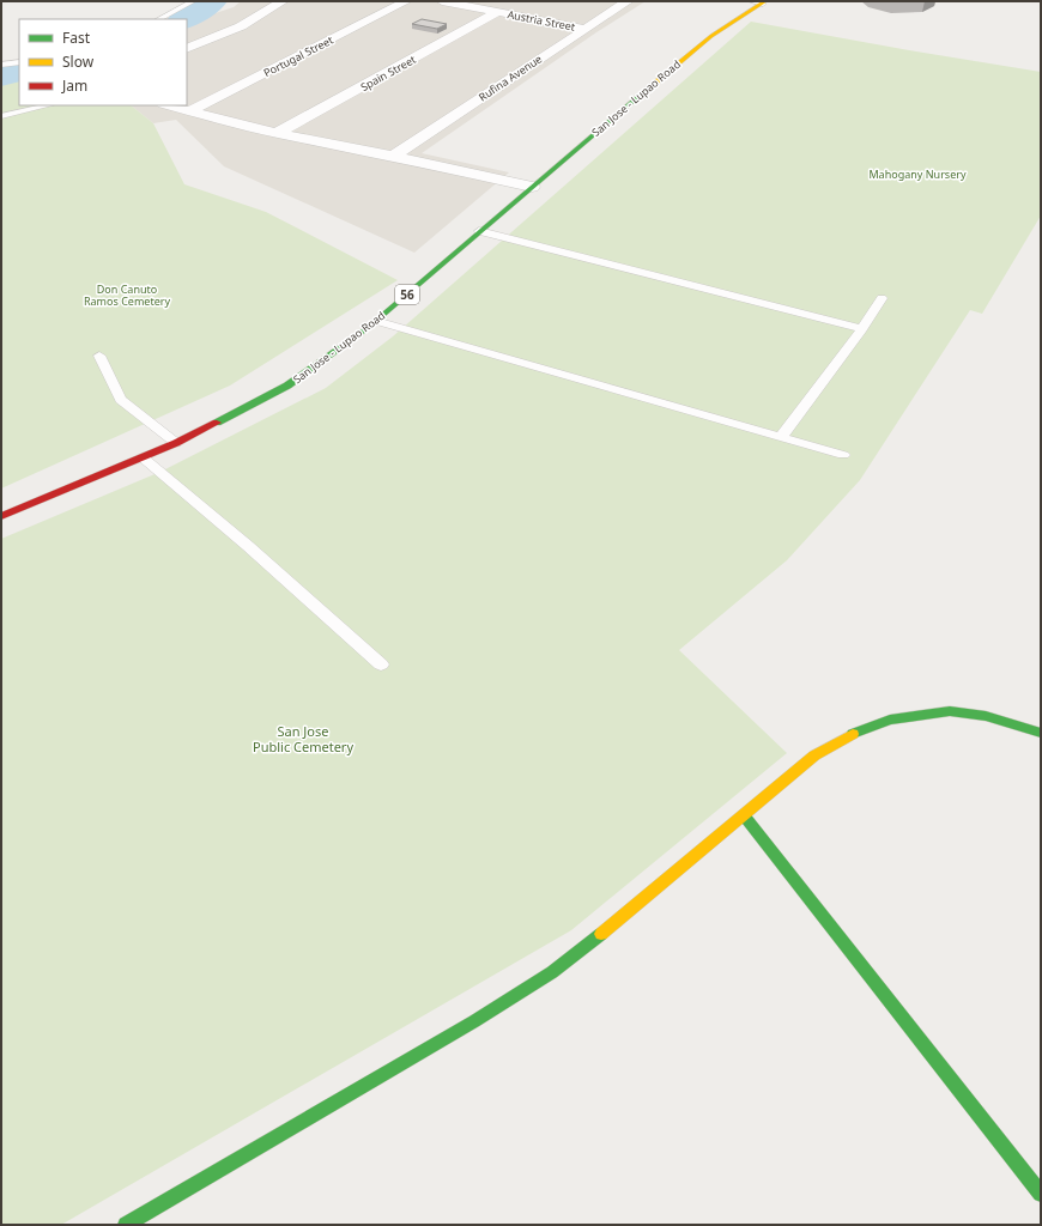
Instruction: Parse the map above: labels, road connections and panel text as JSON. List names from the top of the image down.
{
  "streets": {
    "main road": ["San Jose - Lupao Road", "56"],
    "street": [
      "Austria Street",
      "Portugal Street",
      "Spain Street",
      "Rufina Avenue"
    ]
  },
  "crossings": [
    ["Austria Street", "Spain Street"],
    ["Austria Street", "Rufina Avenue"]
  ],
  "parks": ["Mahogany Nursery", "Don Canuto Ramos Cemetery", "San Jose Public Cemetery"],
  "legend": ["Fast", "Slow", "Jam"]
}
